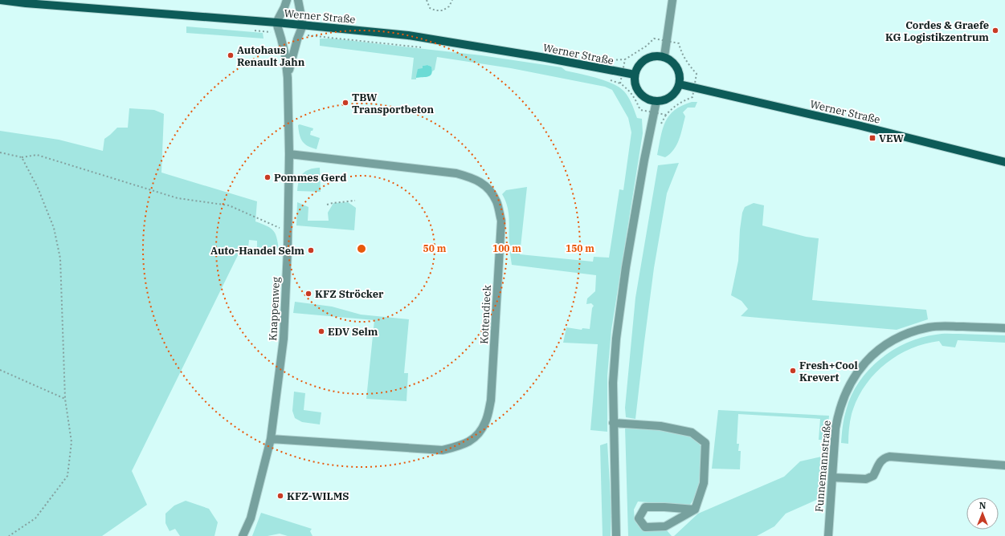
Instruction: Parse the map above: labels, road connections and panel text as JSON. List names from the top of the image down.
{
  "streets": {
    "main road": ["Werner Straße"],
    "street": ["Knappenweg", "Kottendieck", "Funnemannstraße"]
  },
  "crossings": [
    ["Werner Straße", "Knappenweg"],
    ["Knappenweg", "Kottendieck"]
  ],
  "places": {
    "other": [
      "Cordes & Graefe KG Logistikzentrum",
      "Autohaus Renault Jahn",
      "TBW Transportbeton",
      "Pommes Gerd",
      "Auto-Handel Selm",
      "KFZ Ströcker",
      "EDV Selm",
      "Fresh+Cool Krevert",
      "KFZ-WILMS"
    ],
    "transit": ["VEW"]
  },
  "north": "top",
  "rings": ["50 m", "100 m", "150 m"]
}
